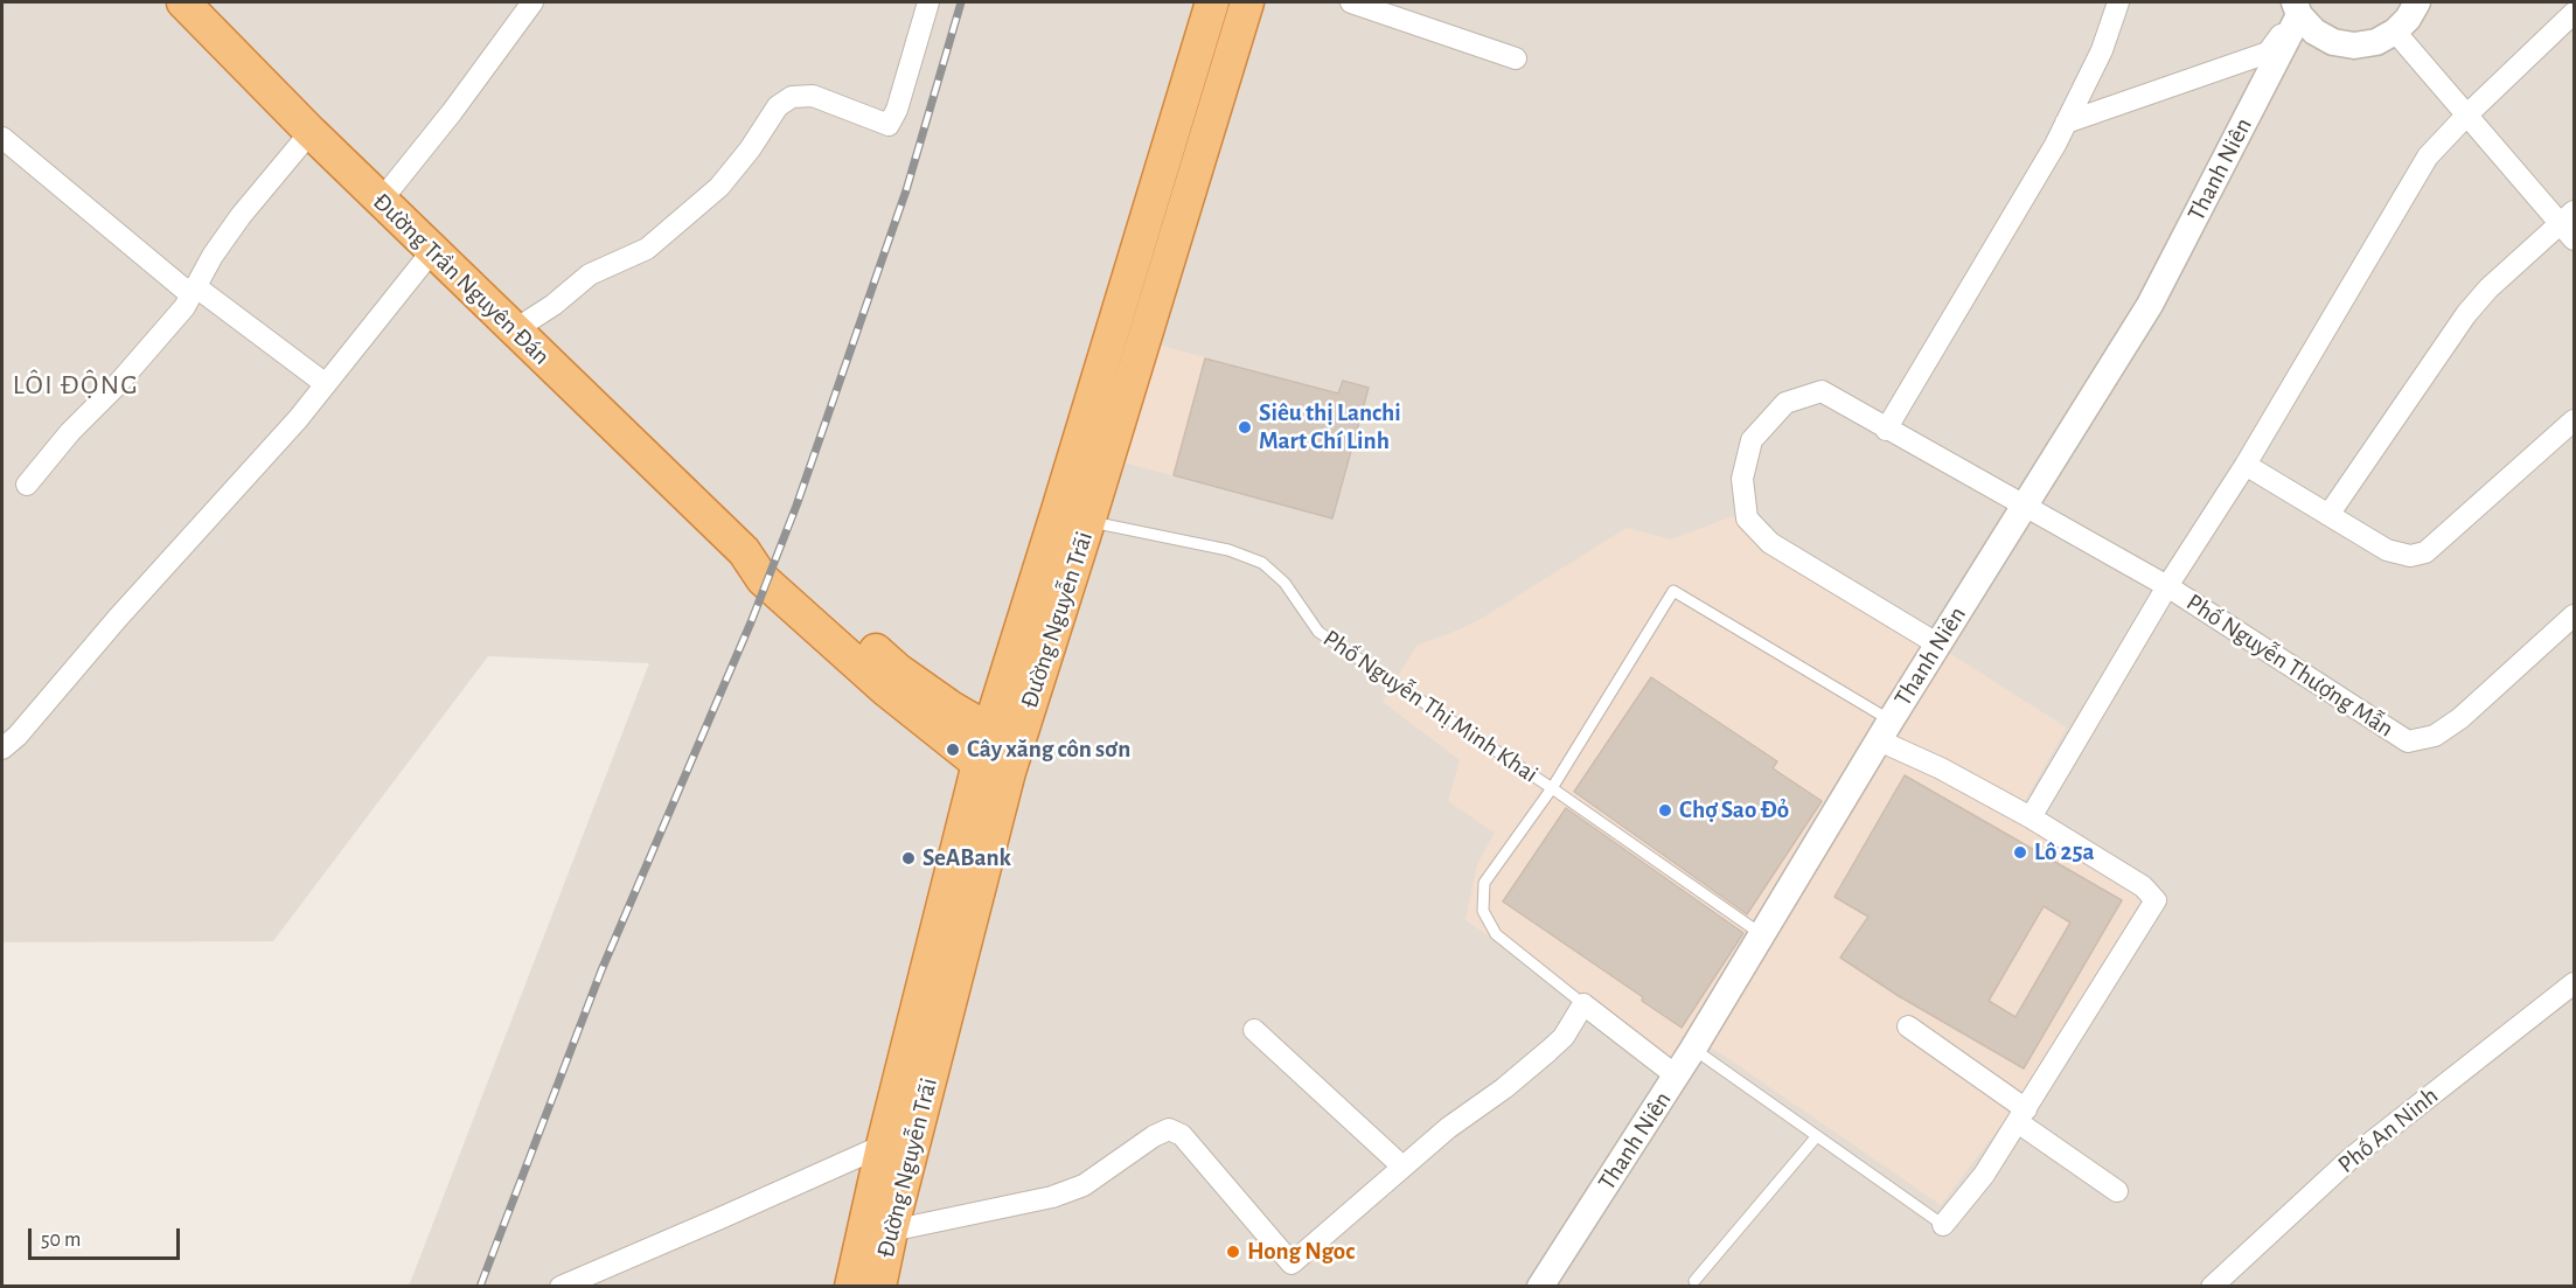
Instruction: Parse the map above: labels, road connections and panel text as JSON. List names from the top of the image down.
{
  "streets": {
    "highway": ["Đường Trần Nguyên Đán", "Đường Nguyễn Trãi"],
    "street": ["Thanh Niên", "Phố Nguyễn Thượng Mẫn", "Phố An Ninh"],
    "lane": ["Phố Nguyễn Thị Minh Khai"]
  },
  "crossings": [
    ["Thanh Niên", "Phố Nguyễn Thượng Mẫn"],
    ["Thanh Niên", "Phố Nguyễn Thị Minh Khai"],
    ["Đường Trần Nguyên Đán", "Đường Nguyễn Trãi"],
    ["Đường Nguyễn Trãi", "Phố Nguyễn Thị Minh Khai"]
  ],
  "districts": ["LÔI ĐỘNG"],
  "places": [
    "Siêu thị Lanchi Mart Chí Linh",
    "Cây xăng côn sơn",
    "Chợ Sao Đỏ",
    "Lô 25a",
    "SeABank",
    "Hong Ngoc"
  ],
  "scale_bar": "50 m"
}
